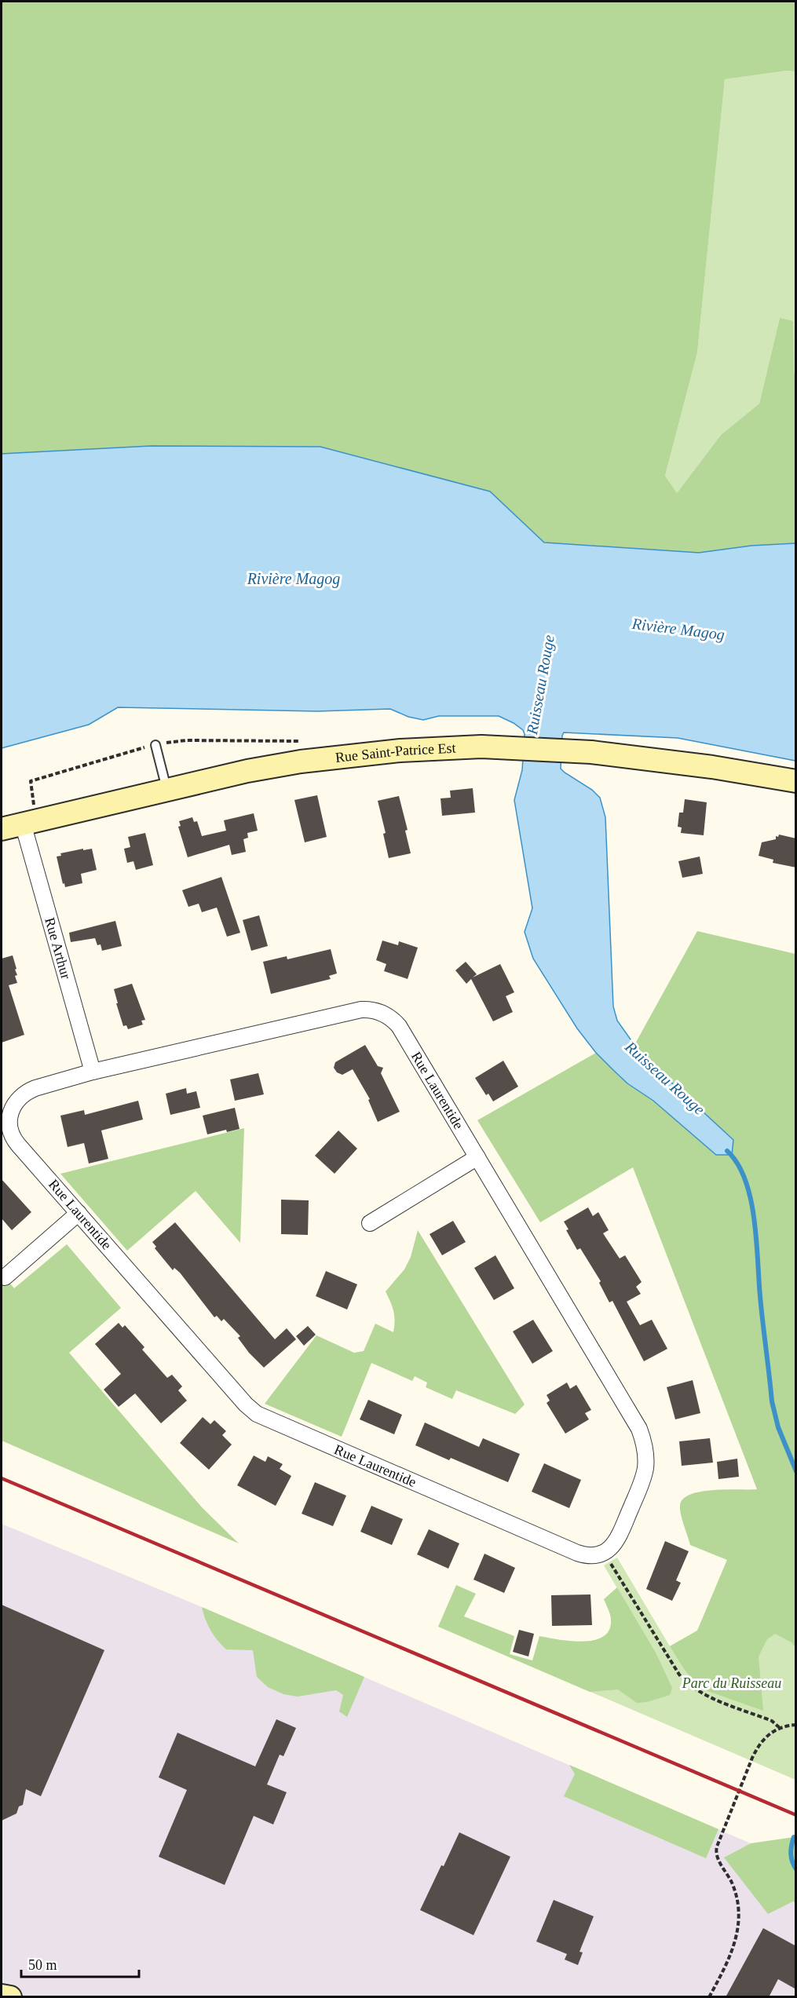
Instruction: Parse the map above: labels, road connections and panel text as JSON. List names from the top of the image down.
{
  "streets": {
    "street": ["Rue Saint-Patrice Est", "Rue Arthur", "Rue Laurentide"]
  },
  "crossings": [
    ["Rue Saint-Patrice Est", "Rue Arthur"],
    ["Rue Arthur", "Rue Laurentide"]
  ],
  "water": ["Rivière Magog", "Ruisseau Rouge"],
  "parks": ["Parc du Ruisseau"],
  "scale_bar": "50 m"
}
